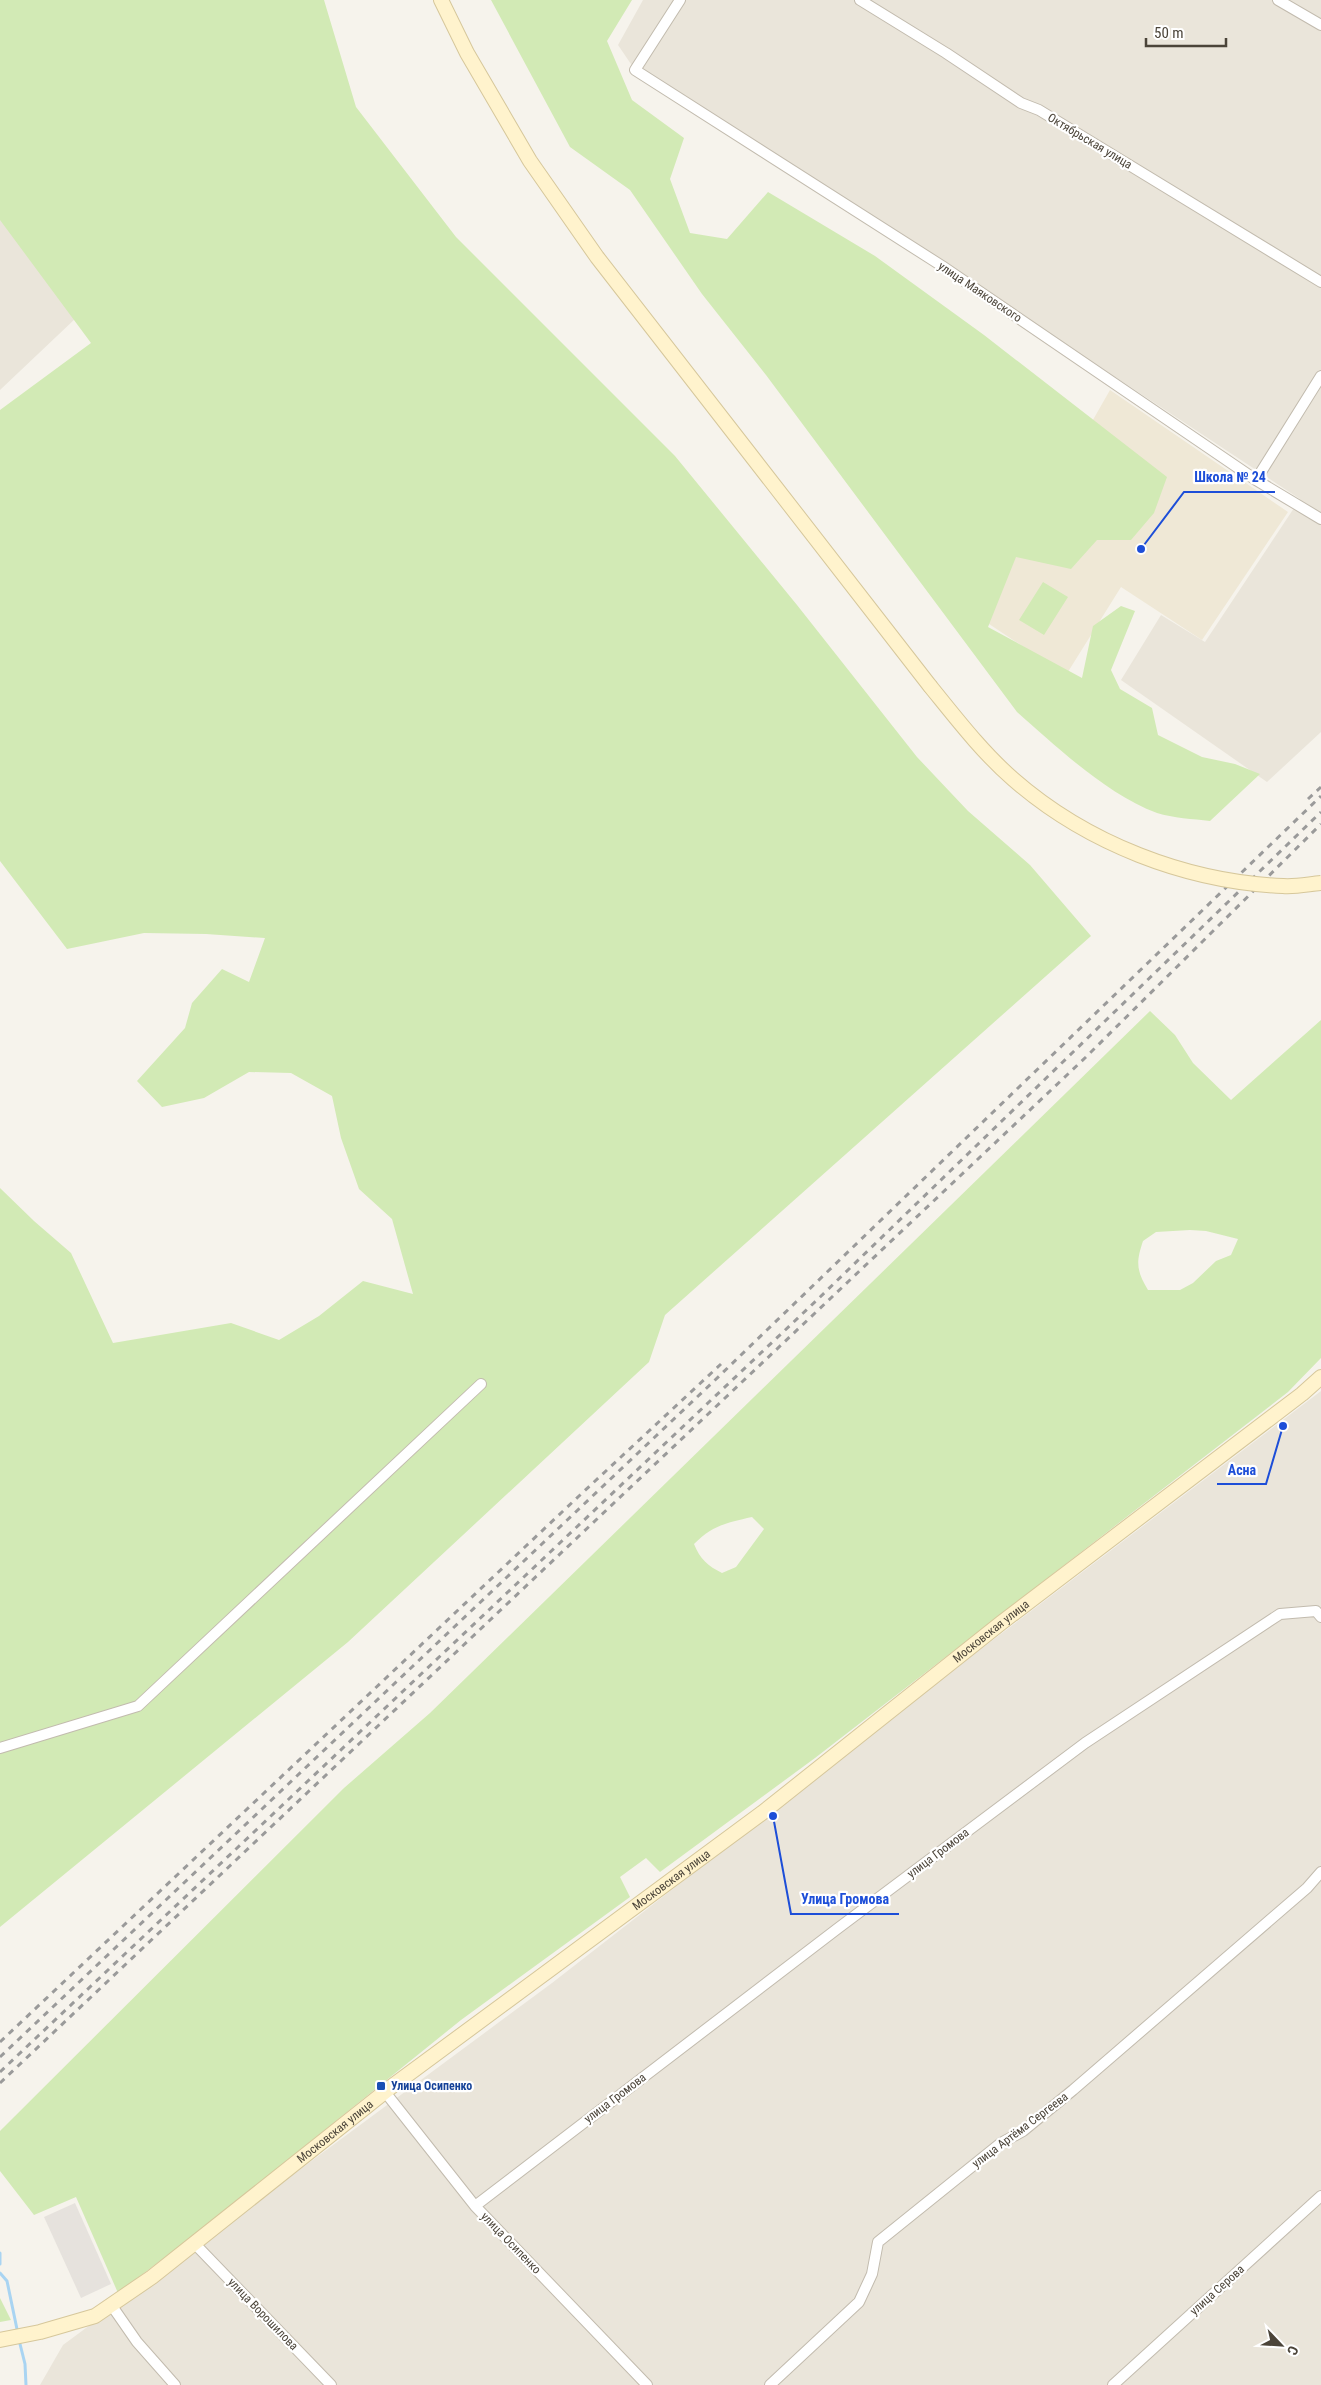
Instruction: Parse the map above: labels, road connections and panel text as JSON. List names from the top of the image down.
{
  "streets": {
    "street": [
      "Октябрьская улица",
      "улица Маяковского",
      "Московская улица",
      "улица Громова",
      "улица Артёма Сергеева",
      "улица Осипенко",
      "улица Серова",
      "улица Ворошилова"
    ]
  },
  "crossings": [
    ["Московская улица", "улица Осипенко"],
    ["Московская улица", "улица Ворошилова"],
    ["улица Громова", "улица Осипенко"]
  ],
  "places": {
    "other": ["Школа № 24", "Асна", "Улица Громова"],
    "transit": ["Улица Осипенко"]
  },
  "scale_bar": "50 m",
  "north": "bottom right"
}
